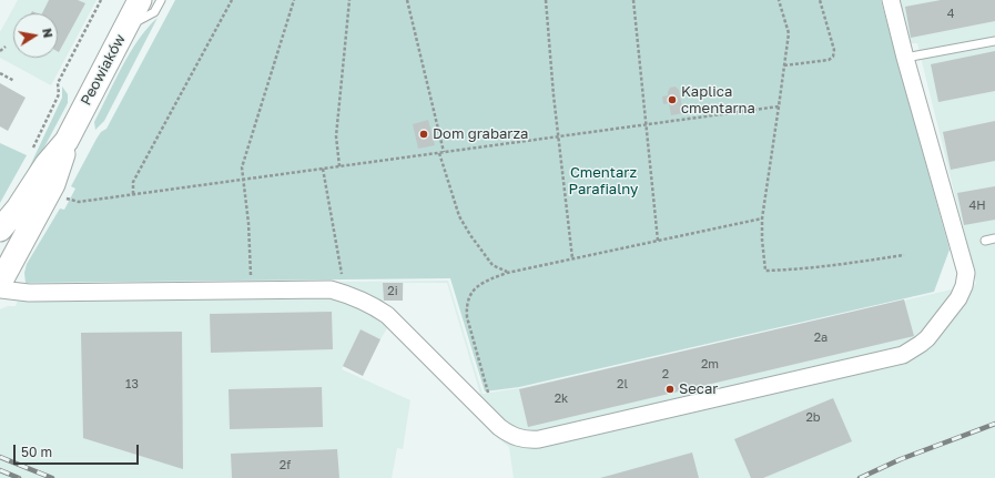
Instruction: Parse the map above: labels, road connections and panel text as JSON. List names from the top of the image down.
{
  "streets": {
    "main road": ["Peowiaków"]
  },
  "parks": ["Cmentarz Parafialny"],
  "places": ["Kaplica cmentarna", "Dom grabarza", "Secar"],
  "house_numbers": [
    "4",
    "4H",
    "2i",
    "2a",
    "2m",
    "2",
    "13",
    "2l",
    "2k",
    "2b",
    "2f"
  ],
  "scale_bar": "50 m",
  "north": "right"
}
